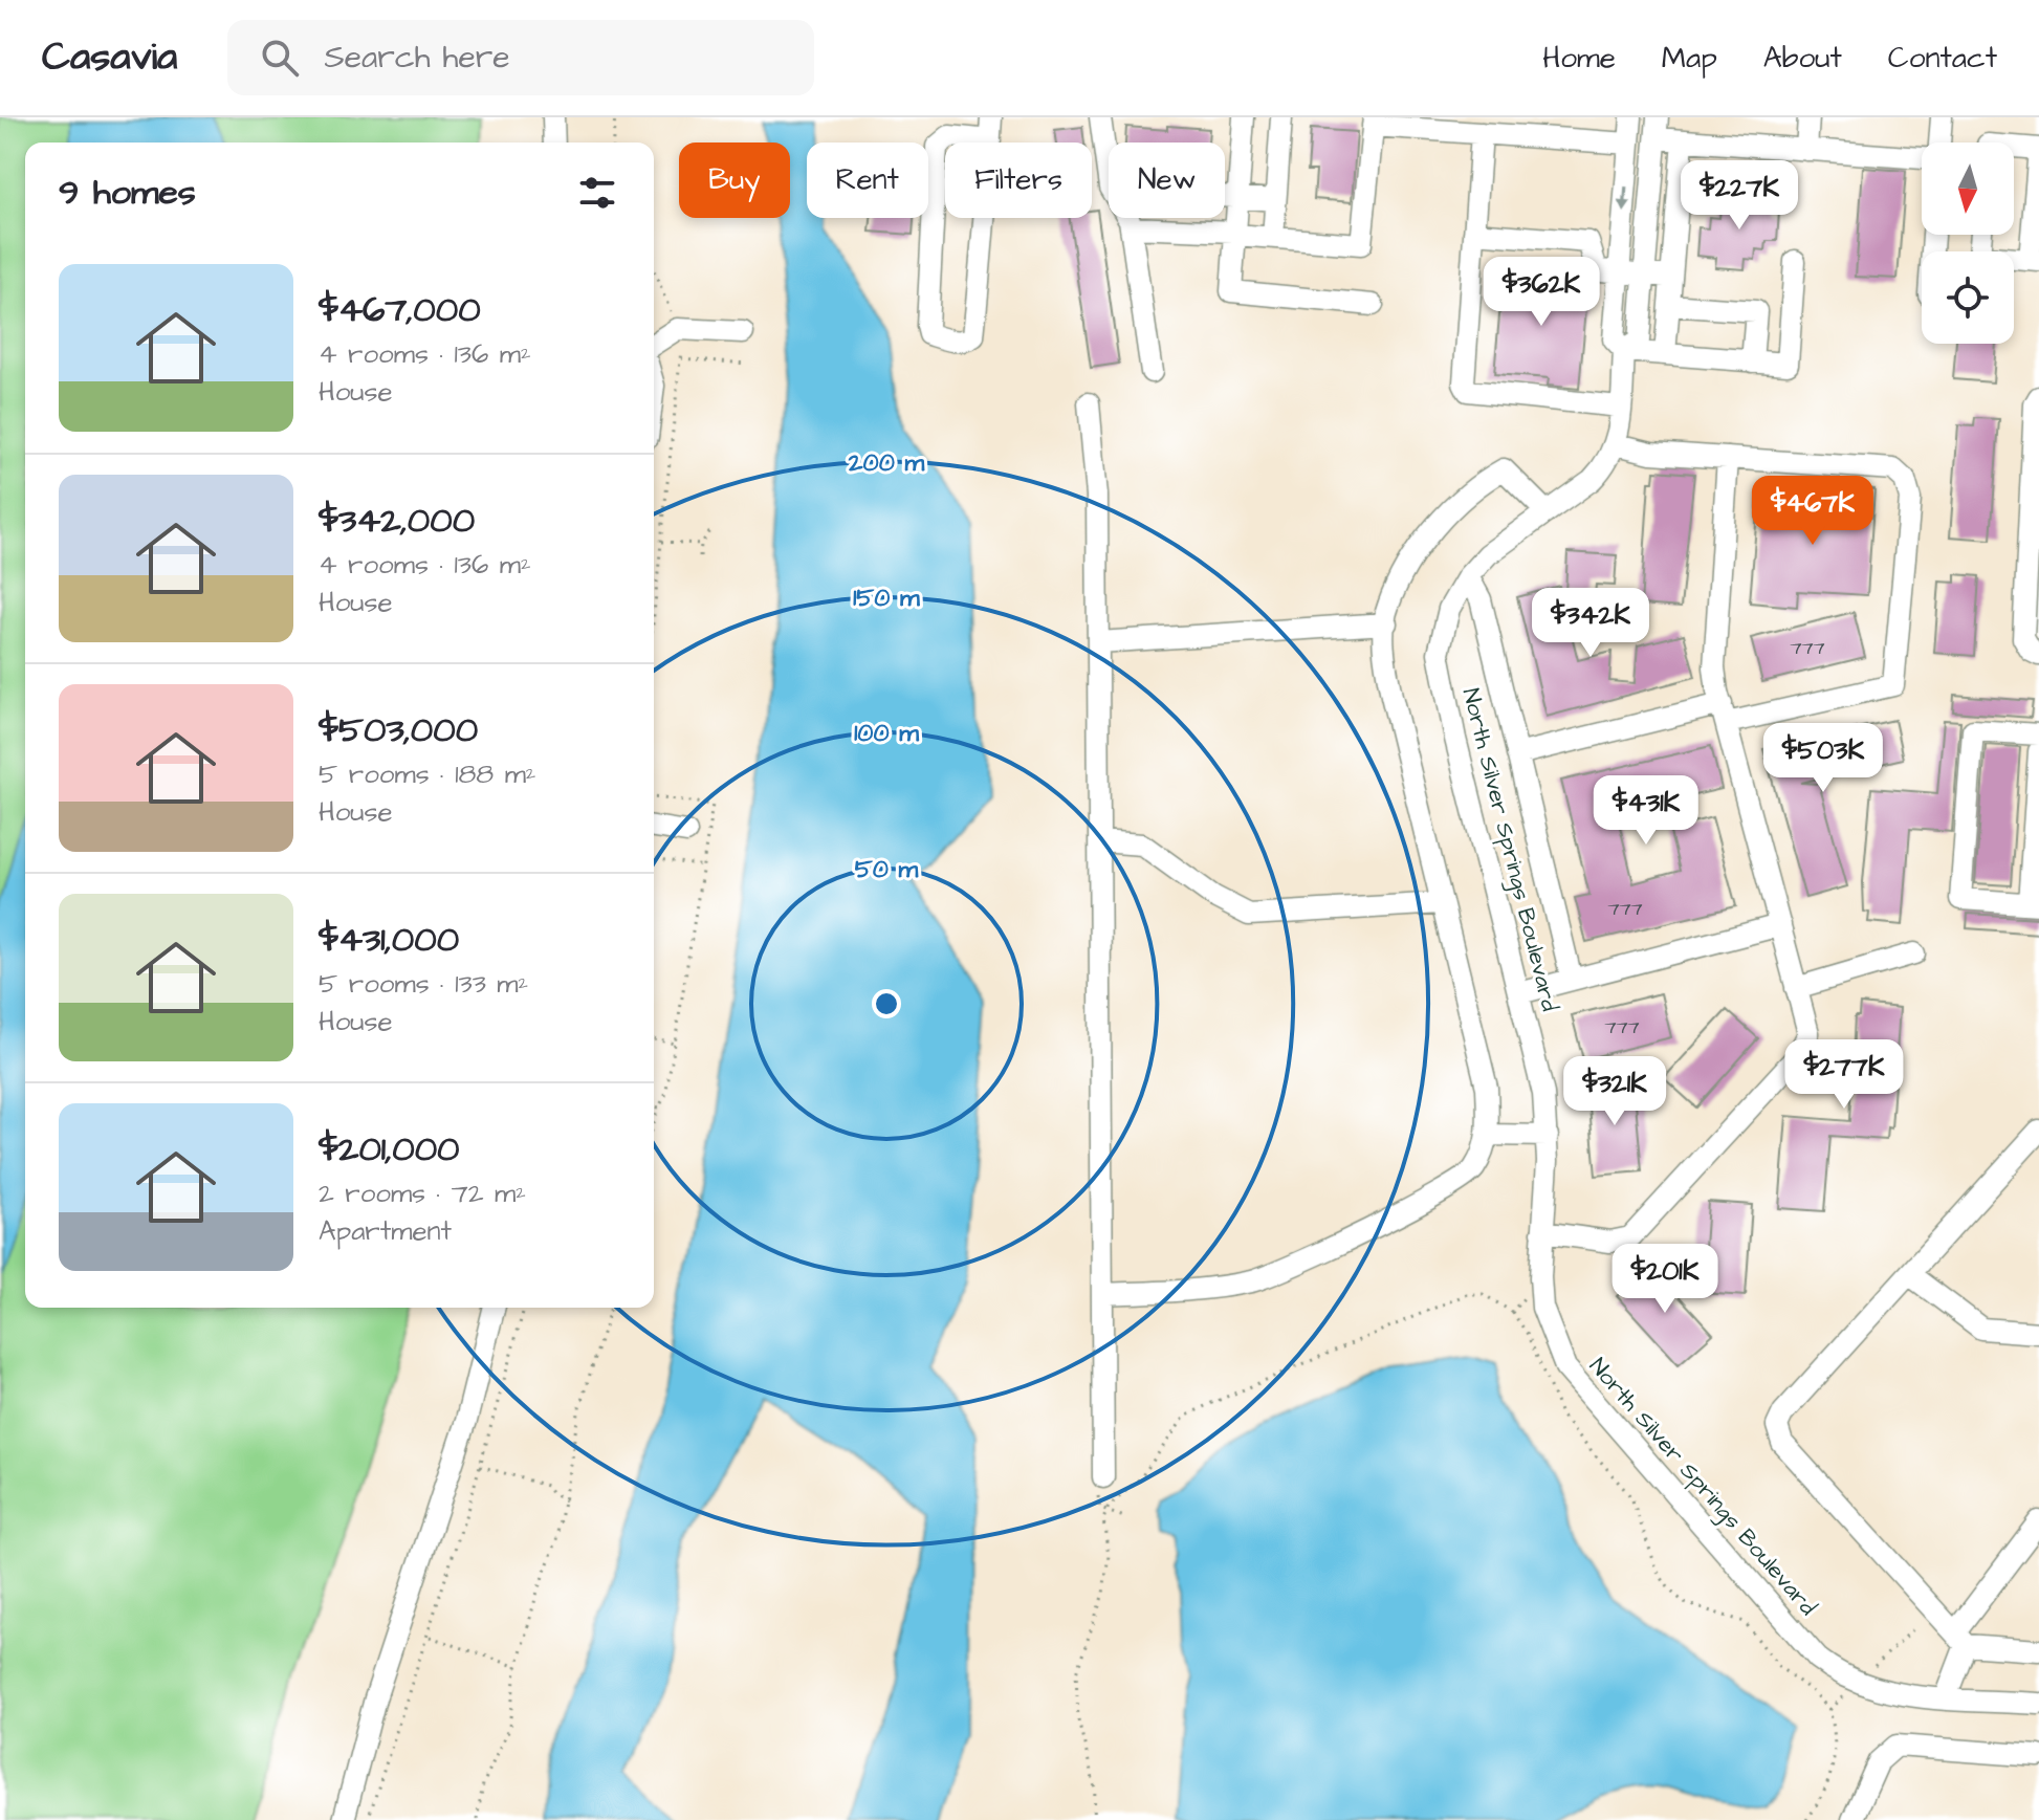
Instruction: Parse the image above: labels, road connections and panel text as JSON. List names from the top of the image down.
{
  "streets": {
    "street": ["North Silver Springs Boulevard"]
  },
  "house_numbers": ["777", "777", "777"],
  "north": "bottom",
  "page": {
    "header": "Casavia",
    "search": "Search here",
    "nav": [
      "Home",
      "Map",
      "About",
      "Contact"
    ],
    "chip": [
      "Buy",
      "Rent",
      "Filters",
      "New"
    ],
    "heading": "9 homes",
    "price": [
      "$227K",
      "$362K",
      "$467K",
      "$342K",
      "$503K",
      "$431K",
      "$277K",
      "$321K",
      "$201K"
    ],
    "list": [
      {
        "name": "$467,000",
        "note": "4 rooms · 136 m² · House"
      },
      {
        "name": "$342,000",
        "note": "4 rooms · 136 m² · House"
      },
      {
        "name": "$503,000",
        "note": "5 rooms · 188 m² · House"
      },
      {
        "name": "$431,000",
        "note": "5 rooms · 133 m² · House"
      },
      {
        "name": "$201,000",
        "note": "2 rooms · 72 m² · Apartment"
      }
    ]
  },
  "rings": [
    "200 m",
    "150 m",
    "100 m",
    "50 m"
  ]
}
